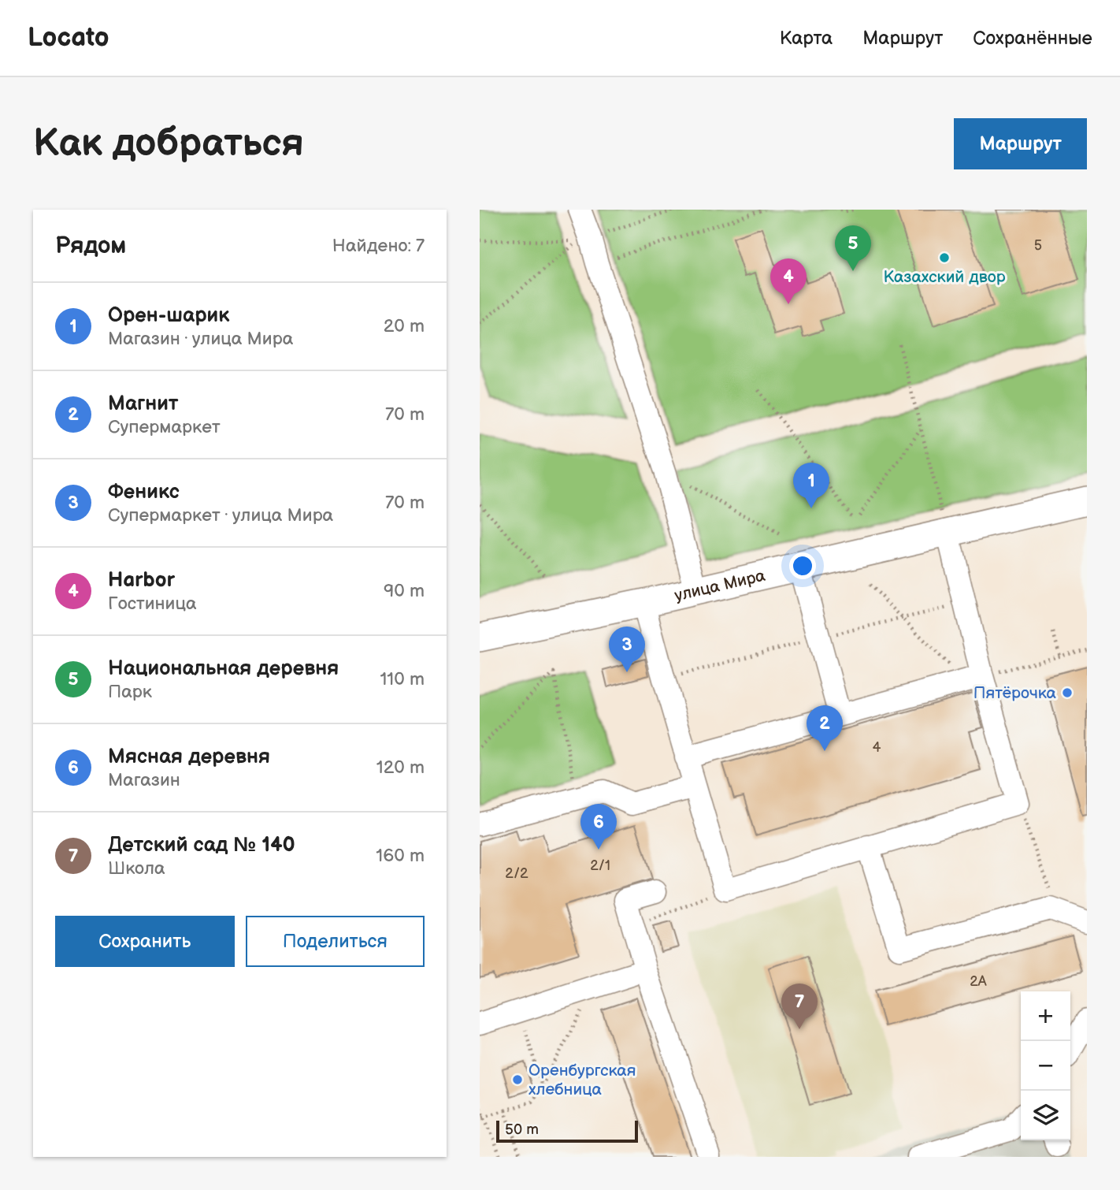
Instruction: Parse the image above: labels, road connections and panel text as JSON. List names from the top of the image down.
{
  "streets": {
    "main road": ["улица Мира"]
  },
  "places": ["Казахский двор", "Пятёрочка", "Оренбургская хлебница"],
  "house_numbers": [
    "5",
    "4",
    "2/1",
    "2/2",
    "2А"
  ],
  "scale_bar": "50 m",
  "page": {
    "header": "Locato",
    "nav": ["Карта", "Маршрут", "Сохранённые"],
    "buttons": [
      "Маршрут",
      ["Сохранить", "Поделиться"]
    ],
    "title": "Как добраться",
    "heading": ["Рядом", "Найдено: 7"],
    "pins": [
      "5",
      "4",
      "1",
      "3",
      "2",
      "6",
      "7"
    ],
    "list": [
      {
        "mark": "1",
        "name": "Орен-шарик",
        "note": "Магазин · улица Мира",
        "value": "20 m"
      },
      {
        "mark": "2",
        "name": "Магнит",
        "note": "Супермаркет",
        "value": "70 m"
      },
      {
        "mark": "3",
        "name": "Феникс",
        "note": "Супермаркет · улица Мира",
        "value": "70 m"
      },
      {
        "mark": "4",
        "name": "Harbor",
        "note": "Гостиница",
        "value": "90 m"
      },
      {
        "mark": "5",
        "name": "Национальная деревня",
        "note": "Парк",
        "value": "110 m"
      },
      {
        "mark": "6",
        "name": "Мясная деревня",
        "note": "Магазин",
        "value": "120 m"
      },
      {
        "mark": "7",
        "name": "Детский сад № 140",
        "note": "Школа",
        "value": "160 m"
      }
    ],
    "map_buttons": ["+", "−"],
    "scale": "50 m"
  }
}
